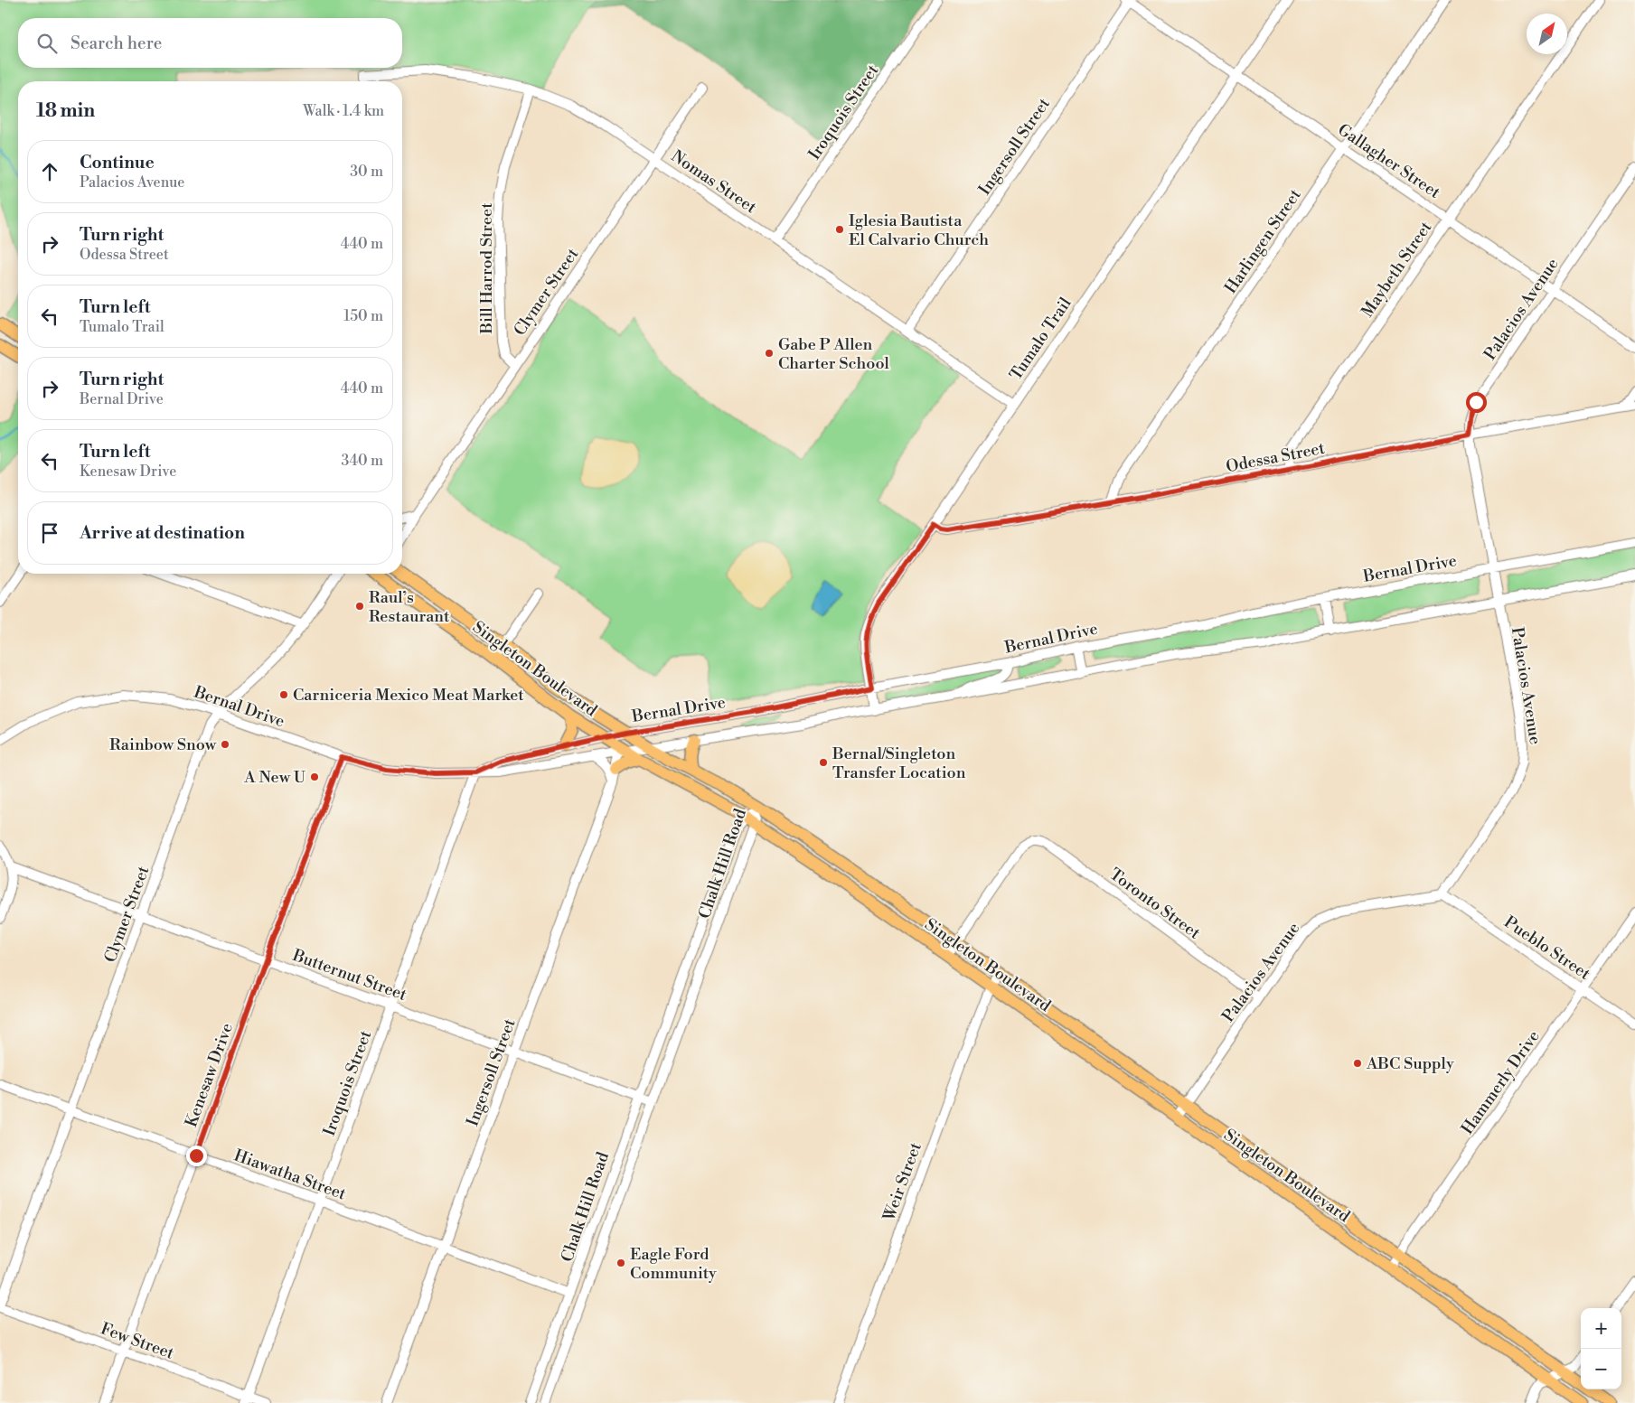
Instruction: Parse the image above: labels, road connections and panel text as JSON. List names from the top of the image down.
{
  "streets": {
    "main road": ["Singleton Boulevard"],
    "street": [
      "Iroquois Street",
      "Ingersoll Street",
      "Gallagher Street",
      "Nomas Street",
      "Harlingen Street",
      "Bill Harrod Street",
      "Maybeth Street",
      "Clymer Street",
      "Palacios Avenue",
      "Tumalo Trail",
      "Odessa Street",
      "Bernal Drive",
      "Chalk Hill Road",
      "Toronto Street",
      "Pueblo Street",
      "Butternut Street",
      "Kenesaw Drive",
      "Hammerly Drive",
      "Hiawatha Street",
      "Weir Street",
      "Few Street"
    ]
  },
  "crossings": [
    ["Iroquois Street", "Nomas Street"],
    ["Iroquois Street", "Bernal Drive"],
    ["Iroquois Street", "Butternut Street"],
    ["Iroquois Street", "Hiawatha Street"],
    ["Iroquois Street", "Few Street"],
    ["Ingersoll Street", "Gallagher Street"],
    ["Ingersoll Street", "Nomas Street"],
    ["Ingersoll Street", "Bernal Drive"],
    ["Ingersoll Street", "Singleton Boulevard"],
    ["Ingersoll Street", "Butternut Street"],
    ["Ingersoll Street", "Hiawatha Street"],
    ["Gallagher Street", "Harlingen Street"],
    ["Gallagher Street", "Maybeth Street"],
    ["Gallagher Street", "Palacios Avenue"],
    ["Gallagher Street", "Tumalo Trail"],
    ["Nomas Street", "Bill Harrod Street"],
    ["Nomas Street", "Clymer Street"],
    ["Nomas Street", "Tumalo Trail"],
    ["Harlingen Street", "Odessa Street"],
    ["Bill Harrod Street", "Clymer Street"],
    ["Maybeth Street", "Odessa Street"],
    ["Clymer Street", "Bernal Drive"],
    ["Clymer Street", "Butternut Street"],
    ["Clymer Street", "Hiawatha Street"],
    ["Clymer Street", "Few Street"],
    ["Palacios Avenue", "Odessa Street"],
    ["Palacios Avenue", "Bernal Drive"],
    ["Palacios Avenue", "Singleton Boulevard"],
    ["Palacios Avenue", "Toronto Street"],
    ["Palacios Avenue", "Pueblo Street"],
    ["Tumalo Trail", "Odessa Street"],
    ["Tumalo Trail", "Bernal Drive"],
    ["Bernal Drive", "Singleton Boulevard"],
    ["Bernal Drive", "Kenesaw Drive"],
    ["Singleton Boulevard", "Chalk Hill Road"],
    ["Singleton Boulevard", "Toronto Street"],
    ["Singleton Boulevard", "Hammerly Drive"],
    ["Singleton Boulevard", "Weir Street"],
    ["Chalk Hill Road", "Butternut Street"],
    ["Chalk Hill Road", "Hiawatha Street"],
    ["Pueblo Street", "Hammerly Drive"],
    ["Butternut Street", "Kenesaw Drive"],
    ["Kenesaw Drive", "Hiawatha Street"],
    ["Kenesaw Drive", "Few Street"]
  ],
  "places": [
    "Iglesia Bautista El Calvario Church",
    "Gabe P Allen Charter School",
    "Raul’s Restaurant",
    "Carniceria Mexico Meat Market",
    "Rainbow Snow",
    "Bernal/Singleton Transfer Location",
    "A New U",
    "ABC Supply",
    "Eagle Ford Community"
  ],
  "north": "top right",
  "page": {
    "search": "Search here",
    "heading": ["18 min", "Walk · 1.4 km"],
    "list": [
      ["Continue", "Palacios Avenue", "30 m"],
      ["Turn right", "Odessa Street", "440 m"],
      ["Turn left", "Tumalo Trail", "150 m"],
      ["Turn right", "Bernal Drive", "440 m"],
      ["Turn left", "Kenesaw Drive", "340 m"],
      "Arrive at destination"
    ],
    "map_buttons": ["+", "−"]
  }
}
